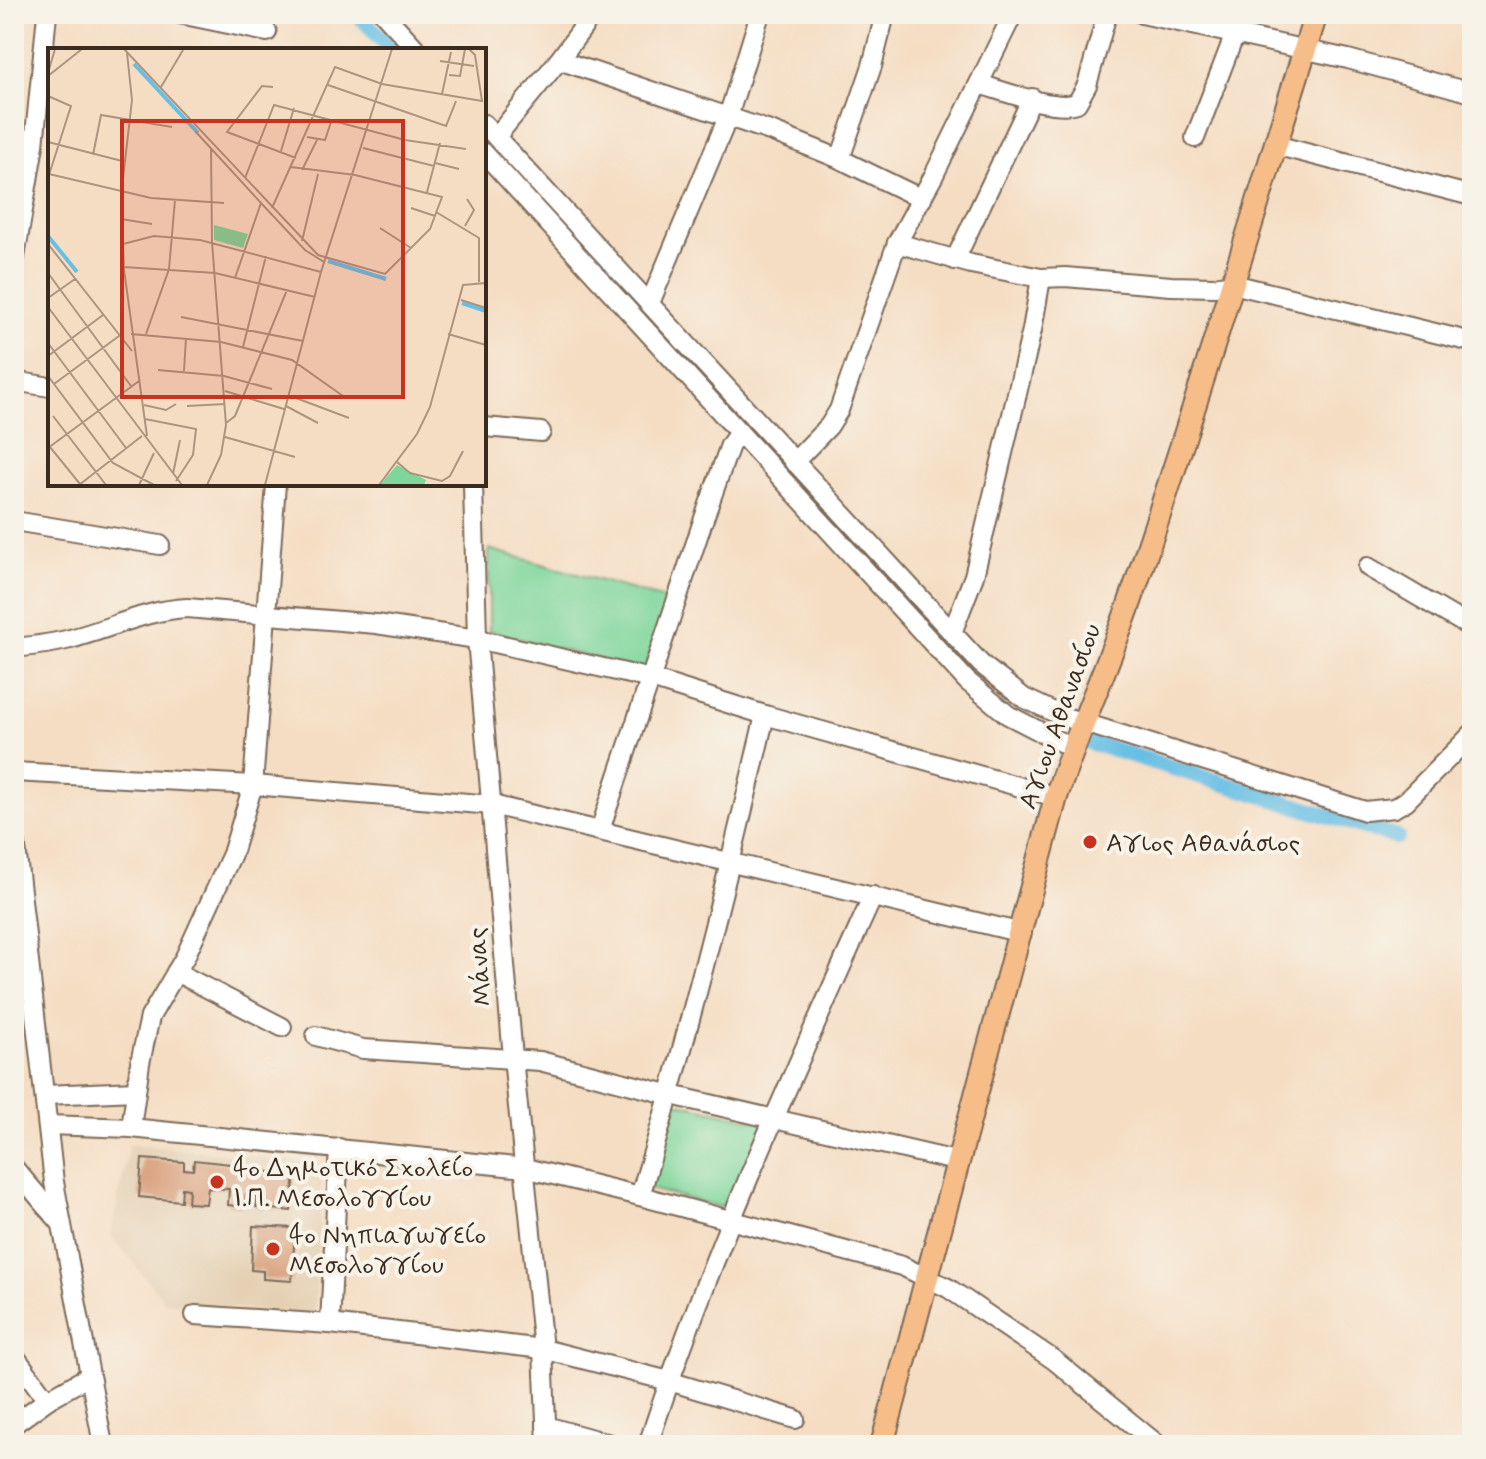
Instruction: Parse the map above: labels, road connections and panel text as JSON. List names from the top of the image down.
{
  "streets": {
    "main road": ["Αγιου Αθανασίου"],
    "street": ["Μάνας"]
  },
  "places": ["Αγιος Αθανάσιος", "4ο Δημοτικό Σχολείο Ι.Π. Μεσολογγίου", "4ο Νηπιαγωγείο Μεσολογγίου"]
}
